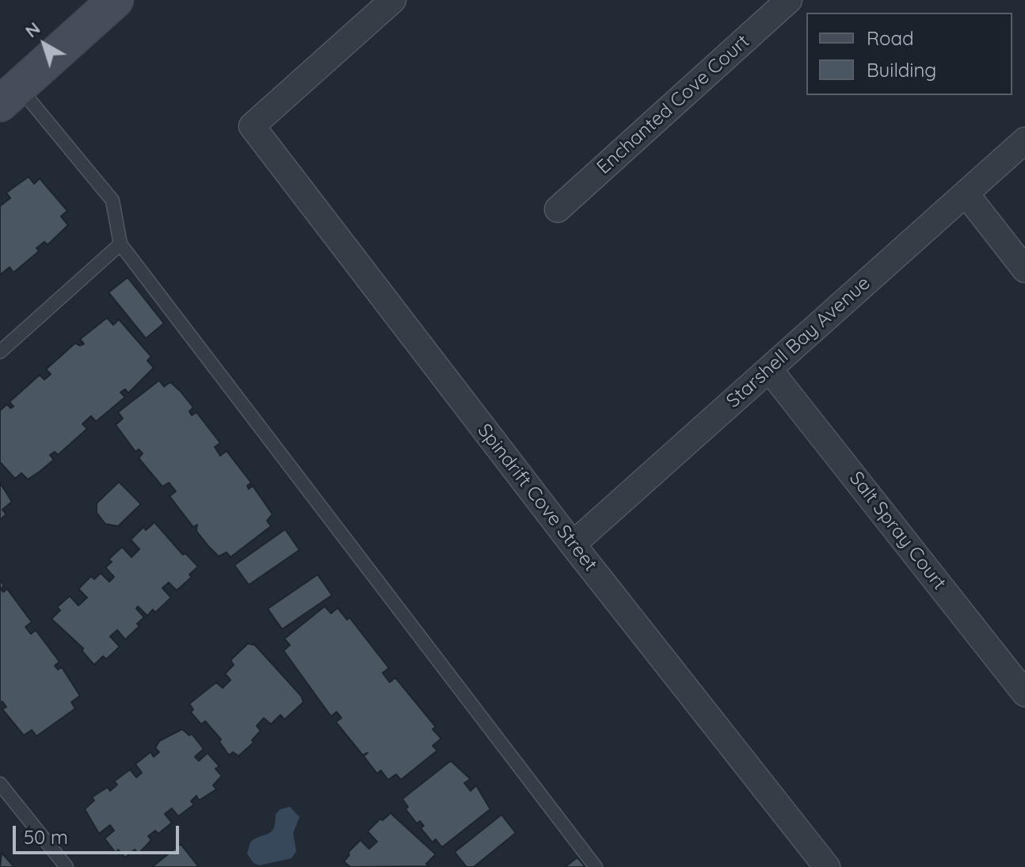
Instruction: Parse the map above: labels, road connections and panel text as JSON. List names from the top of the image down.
{
  "streets": {
    "street": [
      "Enchanted Cove Court",
      "Starshell Bay Avenue",
      "Spindrift Cove Street",
      "Salt Spray Court"
    ]
  },
  "crossings": [
    ["Starshell Bay Avenue", "Spindrift Cove Street"],
    ["Starshell Bay Avenue", "Salt Spray Court"]
  ],
  "legend": ["Road", "Building"],
  "scale_bar": "50 m",
  "north": "top left"
}
